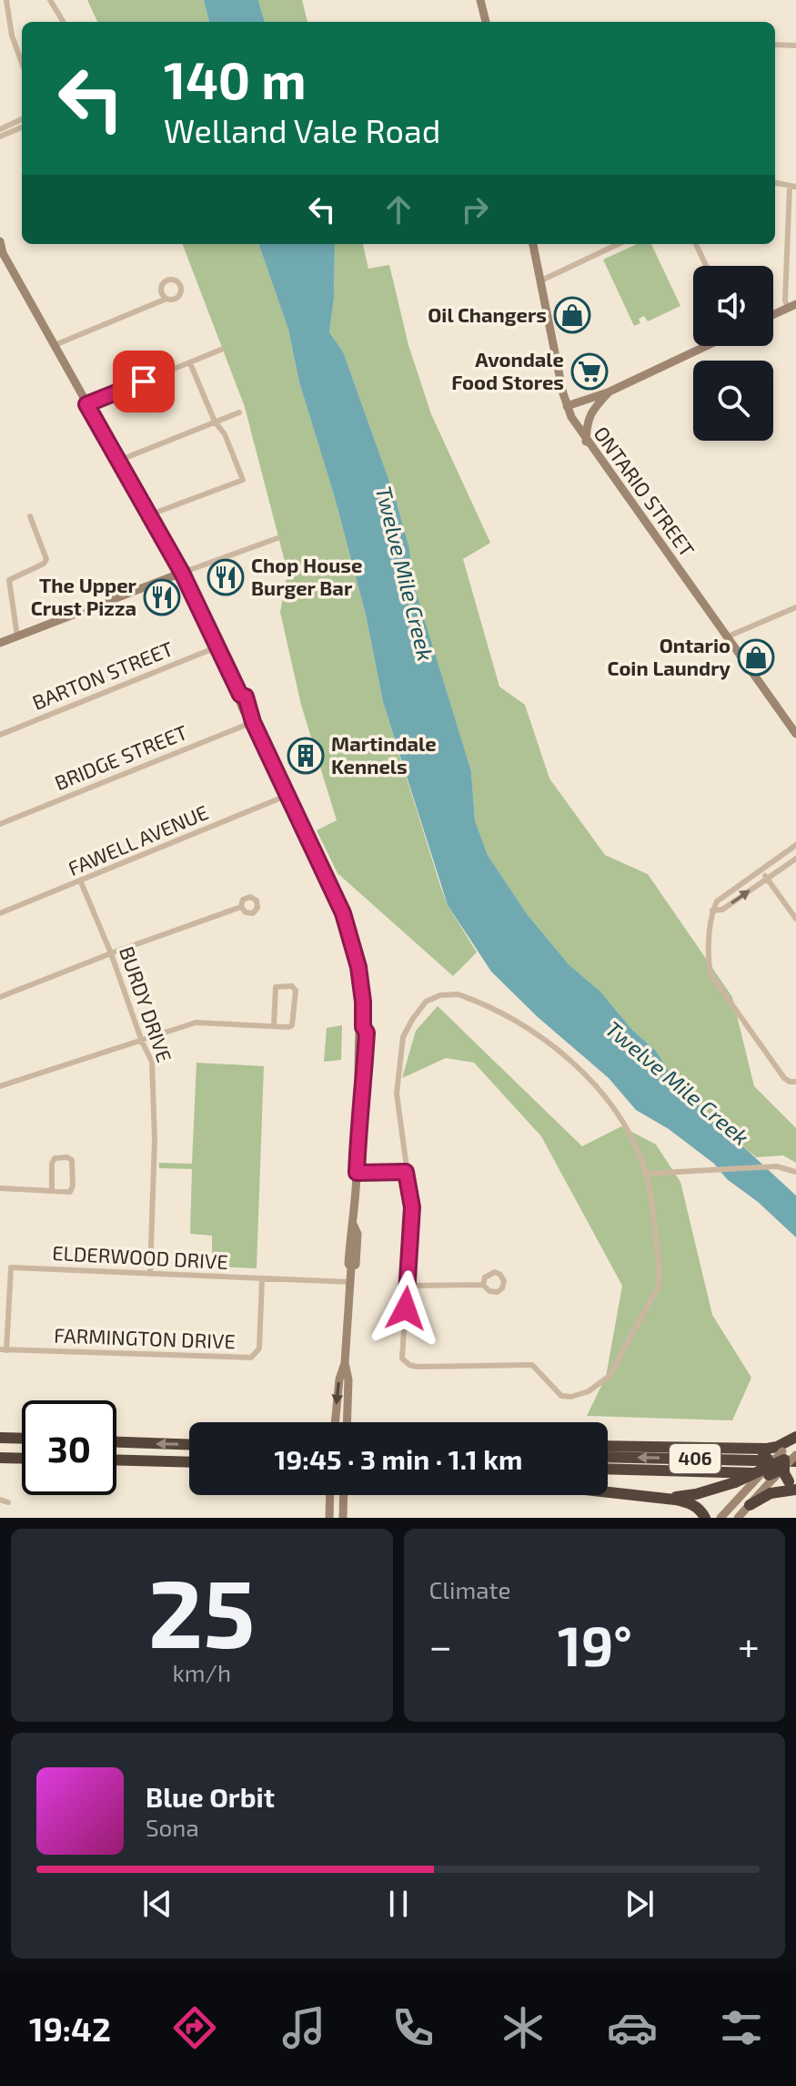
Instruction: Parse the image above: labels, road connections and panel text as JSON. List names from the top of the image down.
{
  "streets": {
    "highway": ["406"],
    "main road": ["ONTARIO STREET"],
    "street": [
      "BARTON STREET",
      "BRIDGE STREET",
      "FAWELL AVENUE",
      "BURDY DRIVE",
      "ELDERWOOD DRIVE",
      "FARMINGTON DRIVE"
    ]
  },
  "crossings": [
    ["FAWELL AVENUE", "BURDY DRIVE"],
    ["BURDY DRIVE", "ELDERWOOD DRIVE"],
    ["ELDERWOOD DRIVE", "FARMINGTON DRIVE"]
  ],
  "water": ["Twelve Mile Creek"],
  "places": {
    "shop": ["Oil Changers", "Ontario Coin Laundry"],
    "supermarket": ["Avondale Food Stores"],
    "restaurant": ["Chop House Burger Bar", "The Upper Crust Pizza"],
    "building": ["Martindale Kennels"]
  },
  "page": {
    "turn": ["140 m", "Welland Vale Road"],
    "limit": "30",
    "trip": "19:45 · 3 min · 1.1 km",
    "tile": [
      ["25", "km/h"],
      "Climate"
    ],
    "heat": ["−", "19°", "+"],
    "song": ["Blue Orbit", "Sona"],
    "tabs": "19:42"
  }
}
